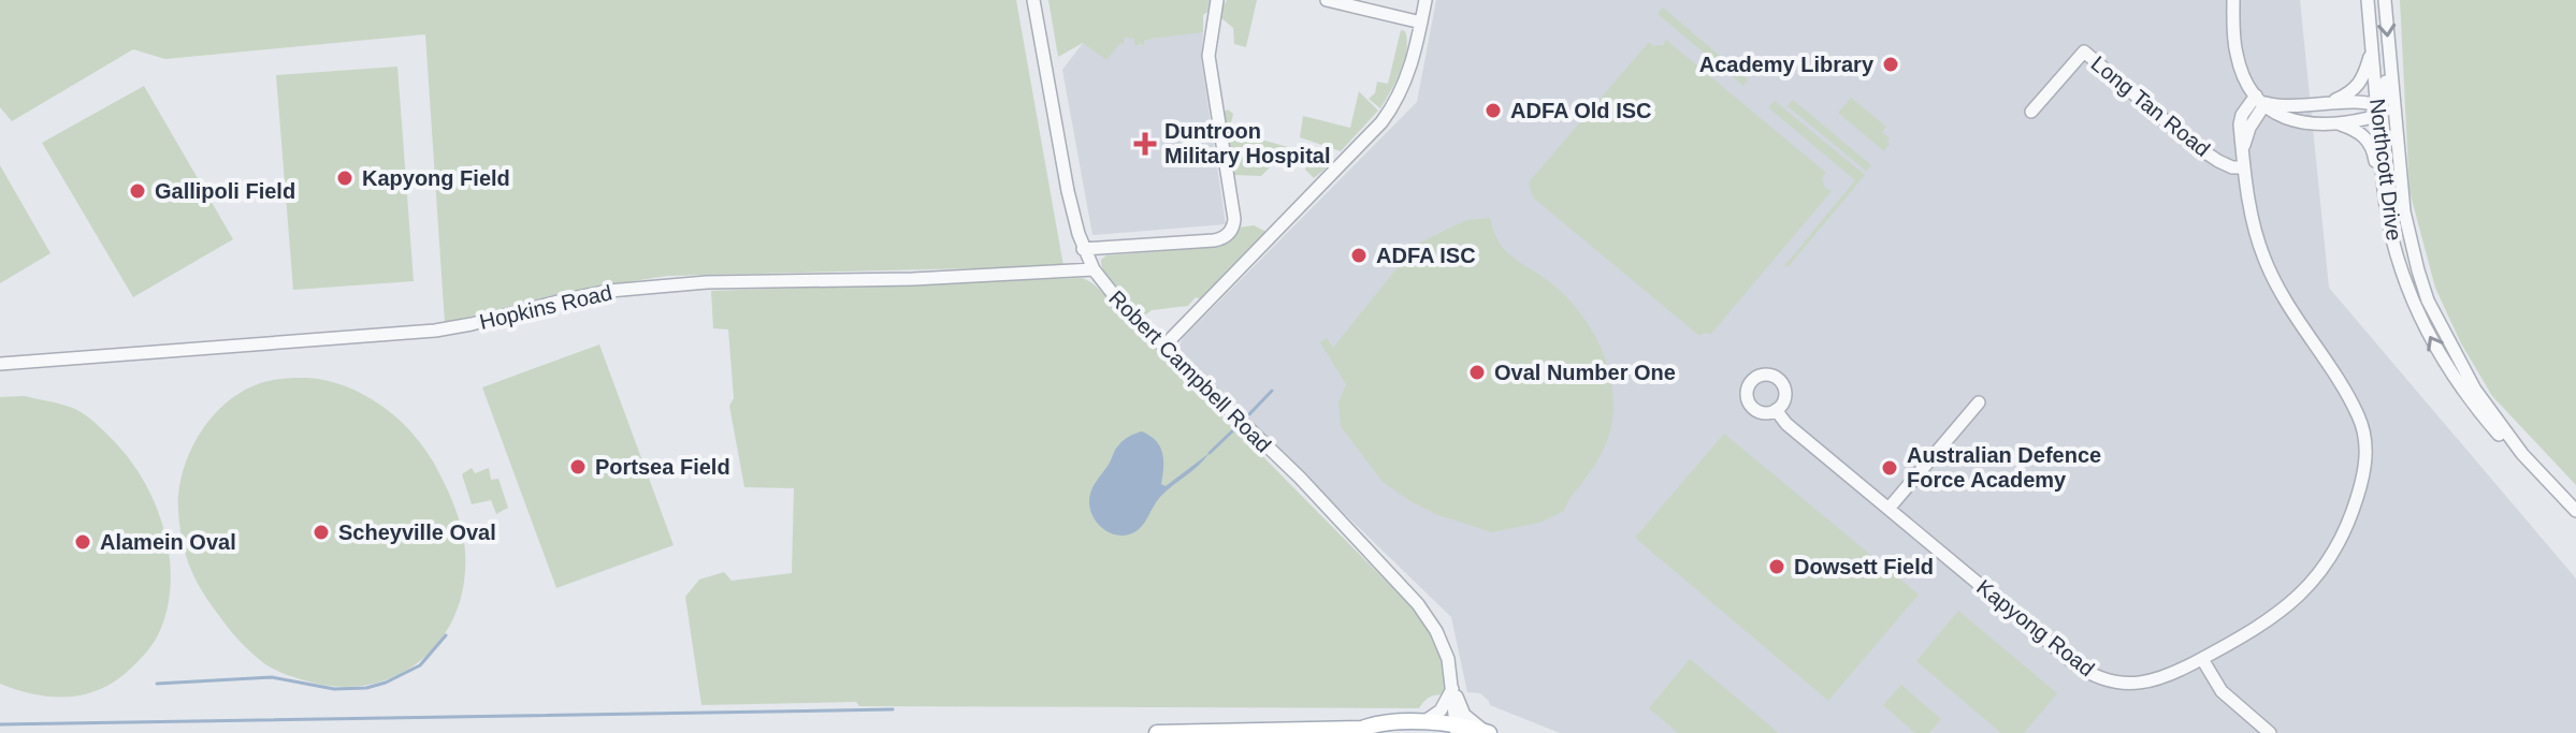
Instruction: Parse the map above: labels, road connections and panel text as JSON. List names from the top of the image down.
{
  "streets": {
    "street": [
      "Long Tan Road",
      "Northcott Drive",
      "Hopkins Road",
      "Robert Campbell Road",
      "Kapyong Road"
    ]
  },
  "crossings": [
    ["Long Tan Road", "Kapyong Road"],
    ["Hopkins Road", "Robert Campbell Road"]
  ],
  "places": {
    "other": [
      "Academy Library",
      "ADFA Old ISC",
      "Kapyong Field",
      "Gallipoli Field",
      "ADFA ISC",
      "Oval Number One",
      "Portsea Field",
      "Australian Defence Force Academy",
      "Scheyville Oval",
      "Alamein Oval",
      "Dowsett Field"
    ],
    "health": ["Duntroon Military Hospital"]
  }
}
